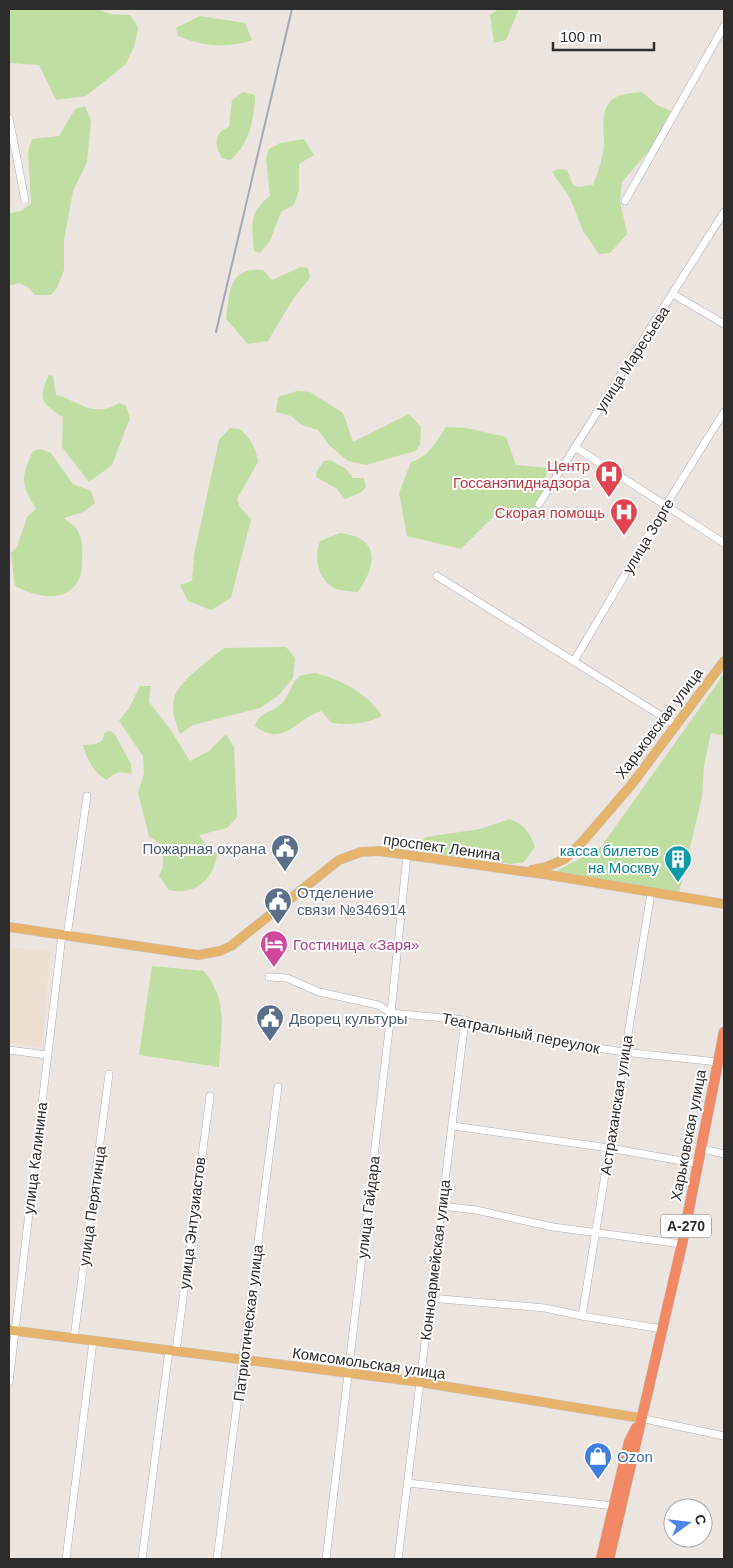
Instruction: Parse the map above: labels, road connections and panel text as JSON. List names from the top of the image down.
{
  "streets": {
    "highway": ["Харьковская улица", "А-270"],
    "main road": ["проспект Ленина", "Комсомольская улица"],
    "street": [
      "улица Маресьева",
      "улица Зорге",
      "Театральный переулок",
      "Астраханская улица",
      "улица Калинина",
      "улица Перятинца",
      "улица Гайдара",
      "улица Энтузиастов",
      "Конноармейская улица",
      "Патриотическая улица"
    ]
  },
  "crossings": [
    ["Харьковская улица", "проспект Ленина"],
    ["Харьковская улица", "Театральный переулок"],
    ["Харьковская улица", "Комсомольская улица"],
    ["проспект Ленина", "Астраханская улица"],
    ["проспект Ленина", "улица Калинина"],
    ["проспект Ленина", "улица Гайдара"],
    ["Театральный переулок", "Астраханская улица"],
    ["Театральный переулок", "улица Гайдара"],
    ["Театральный переулок", "Конноармейская улица"],
    ["улица Калинина", "Комсомольская улица"],
    ["улица Перятинца", "Комсомольская улица"],
    ["улица Гайдара", "Комсомольская улица"],
    ["улица Энтузиастов", "Комсомольская улица"],
    ["Конноармейская улица", "Комсомольская улица"],
    ["Патриотическая улица", "Комсомольская улица"]
  ],
  "places": {
    "hospital": ["Центр Госсанэпиднадзора", "Скорая помощь"],
    "public building": ["Пожарная охрана", "Отделение связи №346914", "Дворец культуры"],
    "building": ["касса билетов на Москву"],
    "hotel": ["Гостиница «Заря»"],
    "shop": ["Ozon"]
  },
  "scale_bar": "100 m",
  "north": "right"
}
